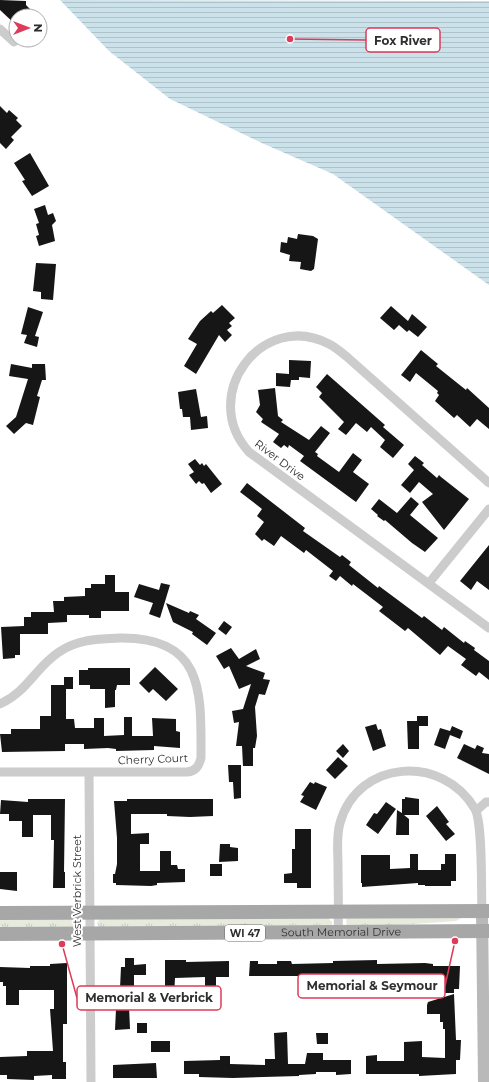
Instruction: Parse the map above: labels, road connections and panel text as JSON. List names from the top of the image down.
{
  "streets": {
    "main road": ["South Memorial Drive", "WI 47"],
    "street": ["River Drive", "Cherry Court", "West Verbrick Street"]
  },
  "crossings": [
    ["Cherry Court", "West Verbrick Street"],
    ["West Verbrick Street", "South Memorial Drive"]
  ],
  "places": ["Fox River", "Memorial & Seymour", "Memorial & Verbrick"],
  "north": "right"
}
